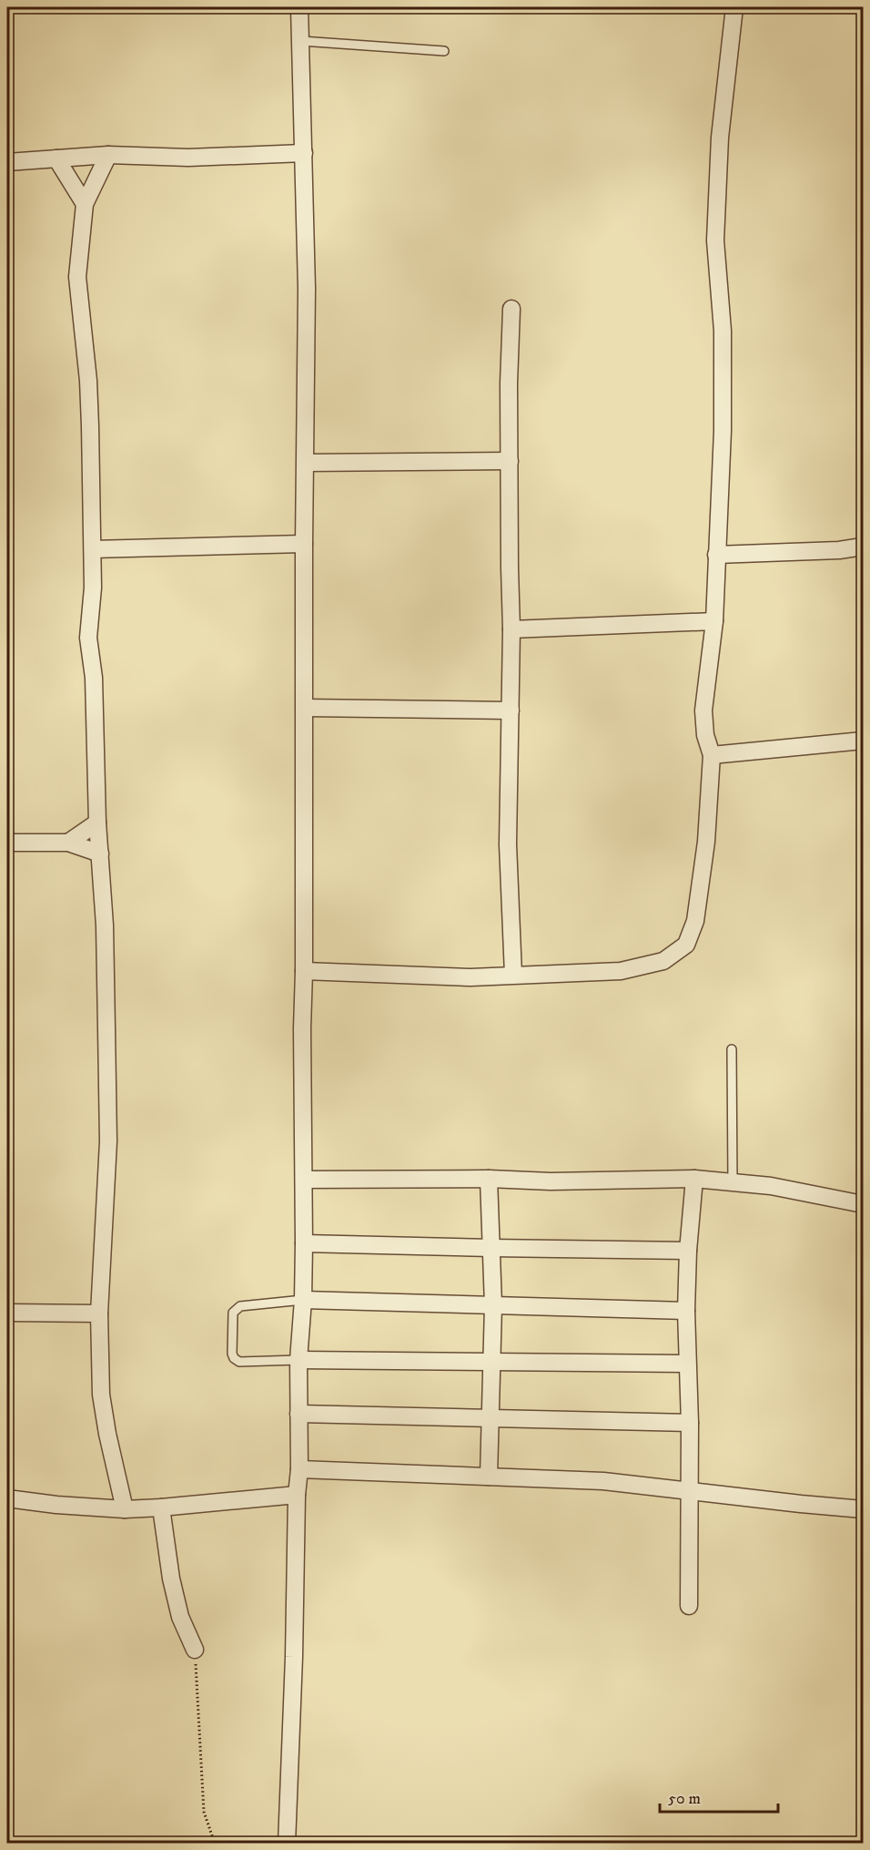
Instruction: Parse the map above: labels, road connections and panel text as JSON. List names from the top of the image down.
{
  "scale_bar": "50 m"
}
